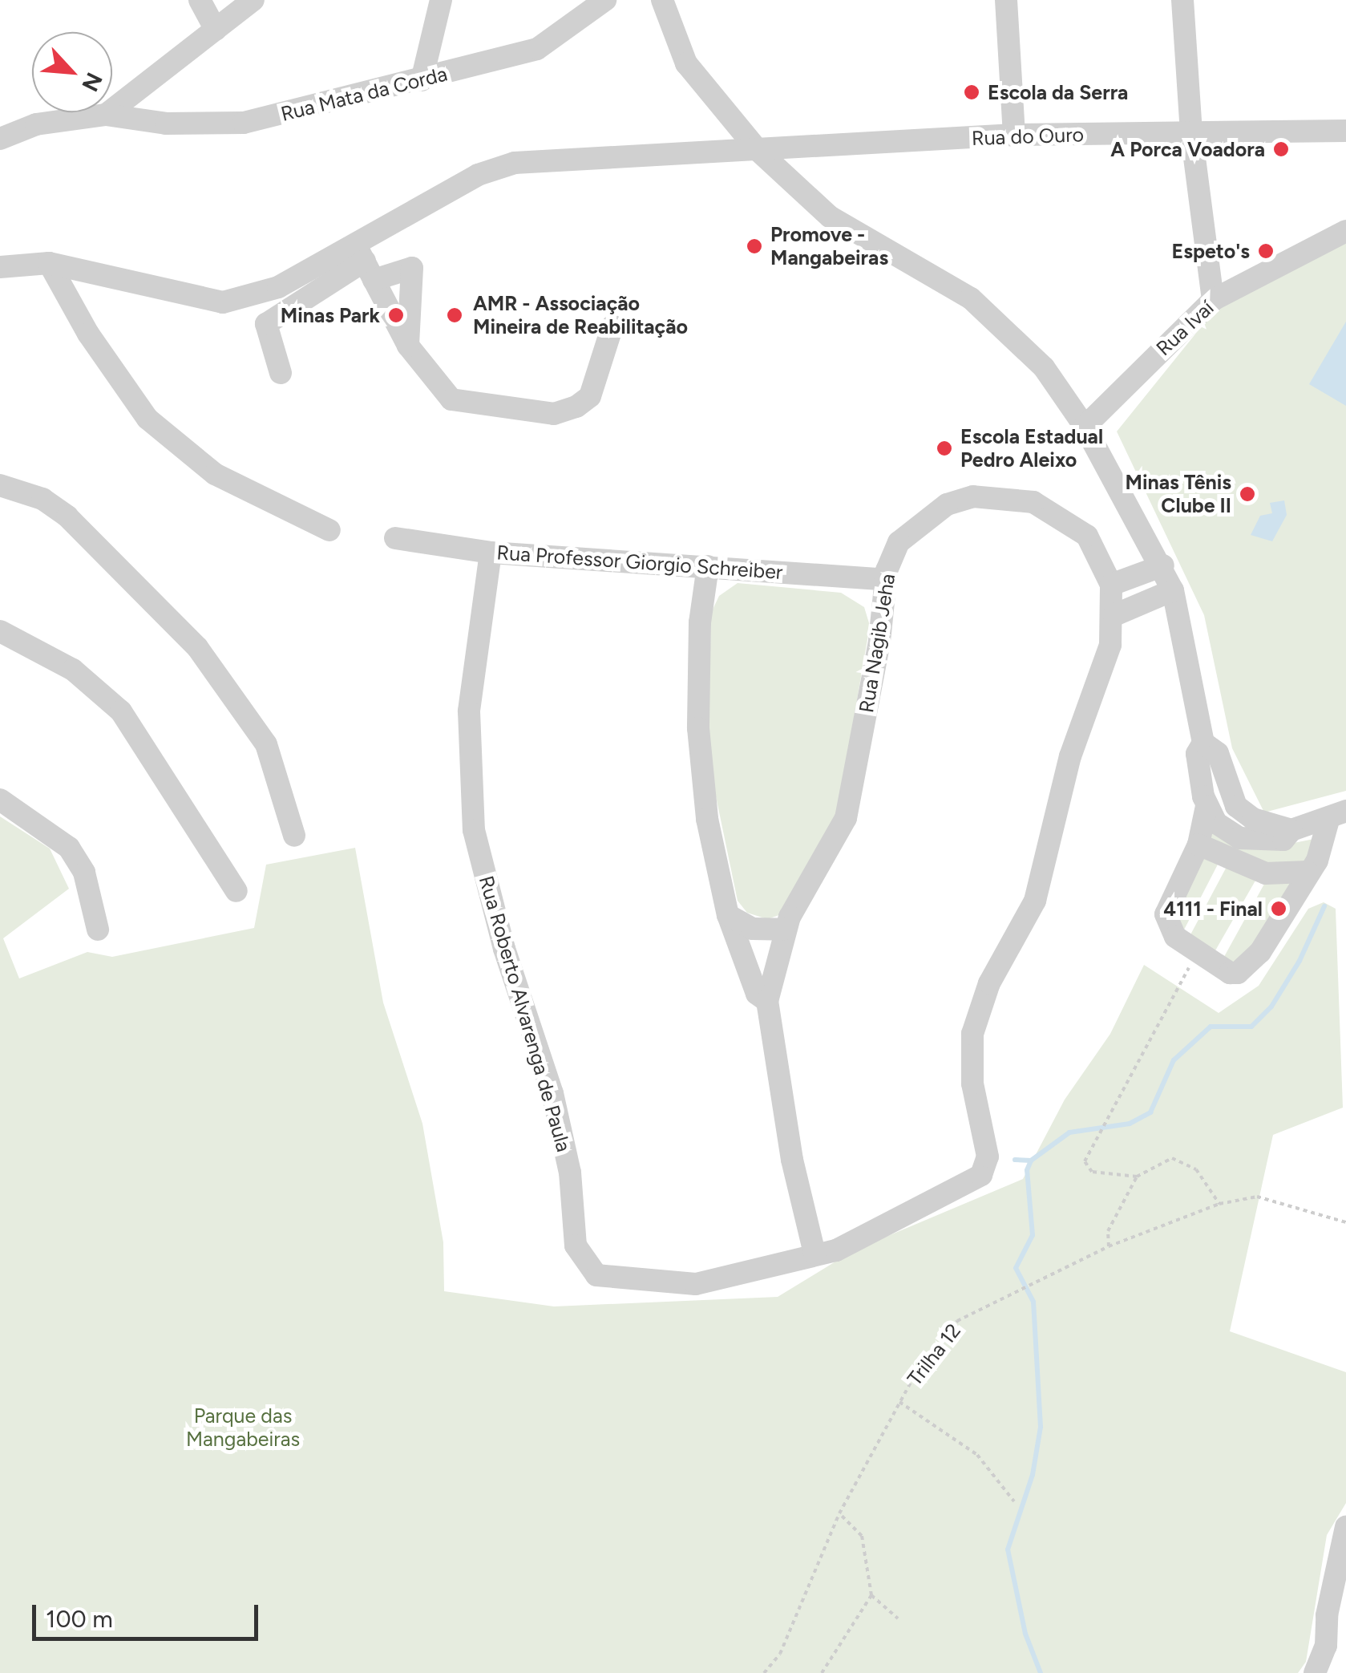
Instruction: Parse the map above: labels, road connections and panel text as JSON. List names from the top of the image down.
{
  "streets": {
    "street": [
      "Rua Mata da Corda",
      "Rua do Ouro",
      "Rua Ivaí",
      "Rua Professor Giorgio Schreiber",
      "Rua Nagib Jeha",
      "Rua Roberto Alvarenga de Paula"
    ],
    "path": ["Trilha 12"]
  },
  "crossings": [
    ["Rua Professor Giorgio Schreiber", "Rua Nagib Jeha"],
    ["Rua Professor Giorgio Schreiber", "Rua Roberto Alvarenga de Paula"],
    ["Rua Nagib Jeha", "Rua Roberto Alvarenga de Paula"]
  ],
  "parks": ["Parque das Mangabeiras"],
  "places": [
    "Escola da Serra",
    "A Porca Voadora",
    "Promove - Mangabeiras",
    "Espeto's",
    "Minas Park",
    "AMR - Associação Mineira de Reabilitação",
    "Escola Estadual Pedro Aleixo",
    "Minas Tênis Clube II",
    "4111 - Final"
  ],
  "scale_bar": "100 m",
  "north": "bottom right"
}
